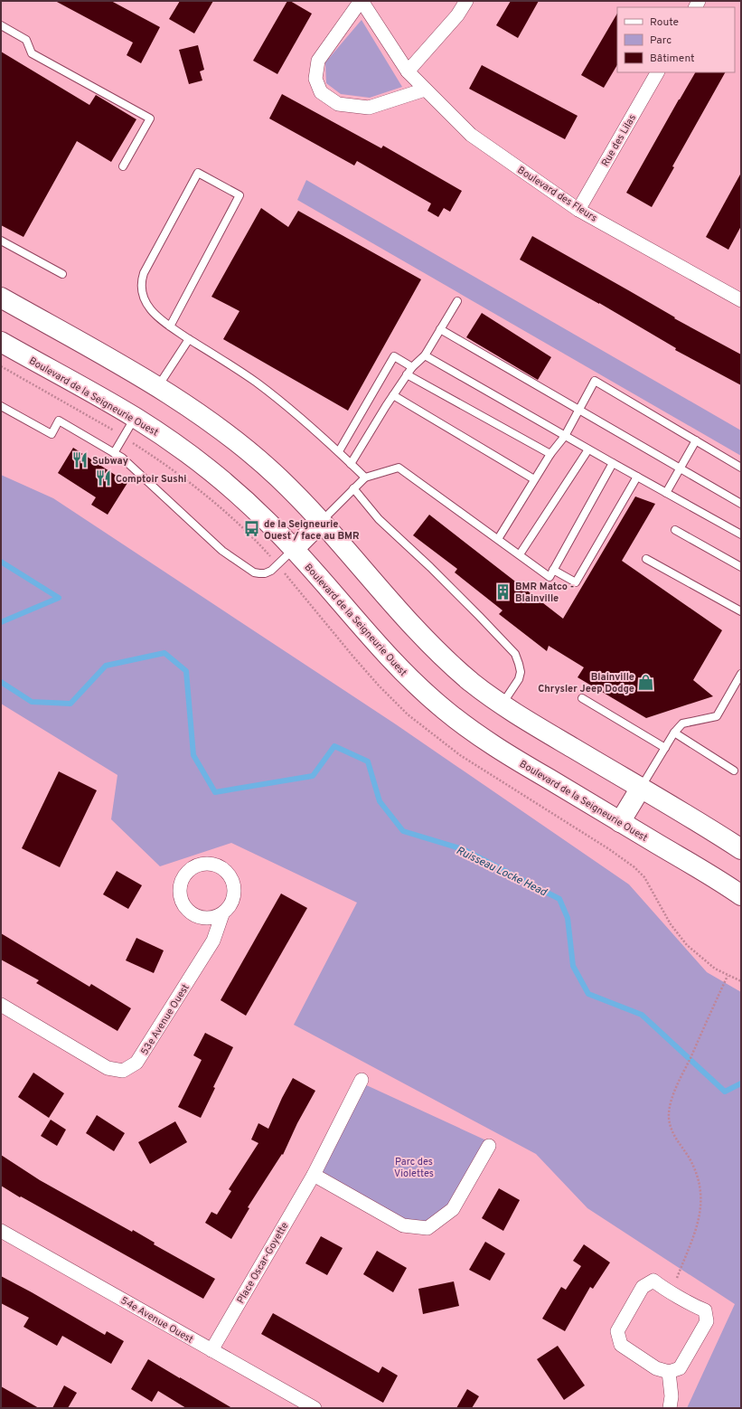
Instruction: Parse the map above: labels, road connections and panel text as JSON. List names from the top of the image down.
{
  "streets": {
    "main road": ["Boulevard de la Seigneurie Ouest"],
    "street": [
      "Rue des Lilas",
      "Boulevard des Fleurs",
      "53e Avenue Ouest",
      "Place Oscar-Goyette",
      "54e Avenue Ouest"
    ]
  },
  "crossings": [
    ["Rue des Lilas", "Boulevard des Fleurs"],
    ["Place Oscar-Goyette", "54e Avenue Ouest"]
  ],
  "water": ["Ruisseau Locke Head"],
  "parks": ["Parc des Violettes"],
  "places": {
    "restaurant": ["Subway", "Comptoir Sushi"],
    "bus stop": ["de la Seigneurie Ouest / face au BMR"],
    "building": ["BMR Matco - Blainville"],
    "shop": ["Blainville Chrysler Jeep Dodge"]
  },
  "legend": ["Route", "Parc", "Bâtiment"]
}
